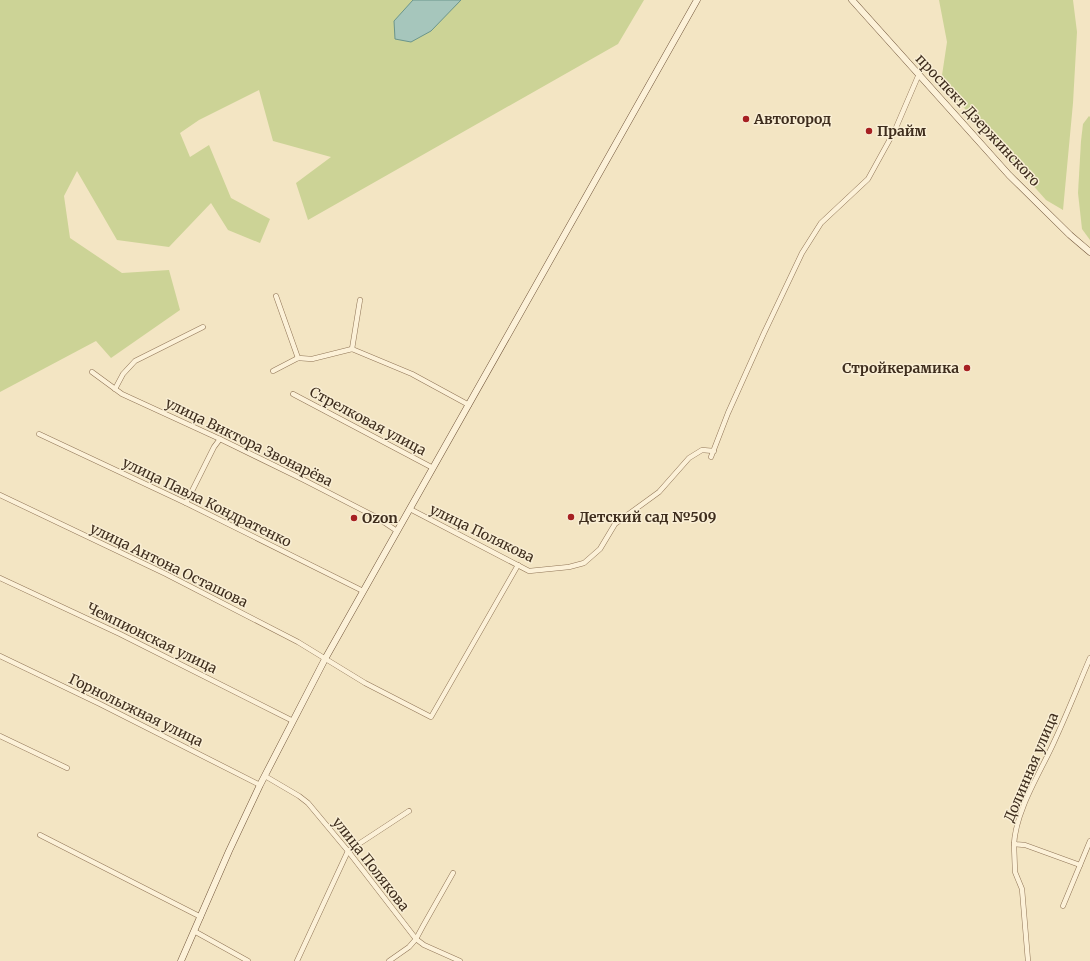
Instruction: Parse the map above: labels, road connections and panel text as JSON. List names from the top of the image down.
{
  "streets": {
    "street": [
      "проспект Дзержинского",
      "Стрелковая улица",
      "улица Виктора Звонарёва",
      "улица Павла Кондратенко",
      "улица Полякова",
      "улица Антона Осташова",
      "Чемпионская улица",
      "Горнолыжная улица",
      "Долинная улица"
    ]
  },
  "crossings": [
    ["улица Полякова", "улица Антона Осташова"]
  ],
  "places": [
    "Автогород",
    "Прайм",
    "Стройкерамика",
    "Детский сад №509",
    "Ozon"
  ]
}
